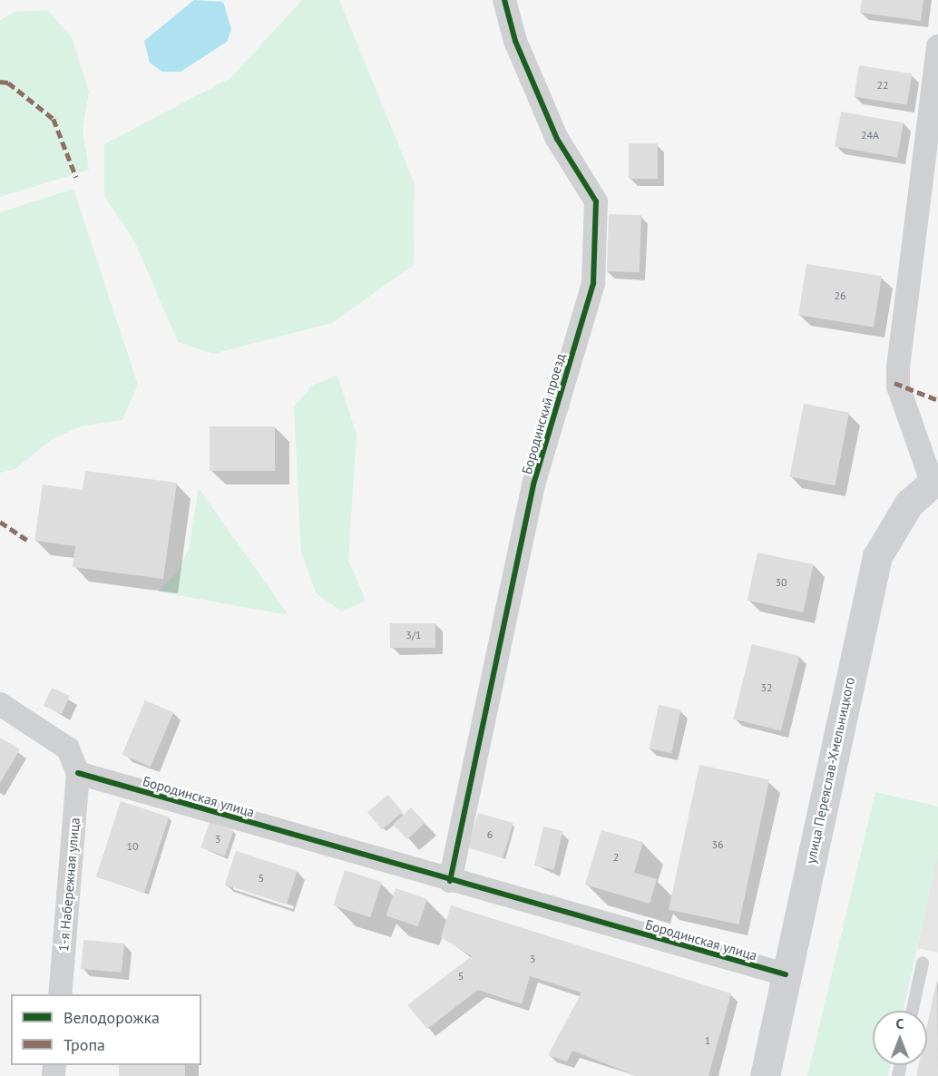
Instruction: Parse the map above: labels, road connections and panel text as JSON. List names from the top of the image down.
{
  "streets": {
    "main road": ["улица Переяслав-Хмельницкого"],
    "street": ["Бородинский проезд", "Бородинская улица", "1-я Набережная улица"]
  },
  "crossings": [
    ["Бородинский проезд", "Бородинская улица"],
    ["улица Переяслав-Хмельницкого", "Бородинская улица"],
    ["Бородинская улица", "1-я Набережная улица"]
  ],
  "house_numbers": [
    "22",
    "24А",
    "26",
    "30",
    "3/1",
    "32",
    "6",
    "3",
    "36",
    "10",
    "2",
    "5",
    "3",
    "5",
    "1"
  ],
  "legend": ["Велодорожка", "Тропа"],
  "north": "top"
}
